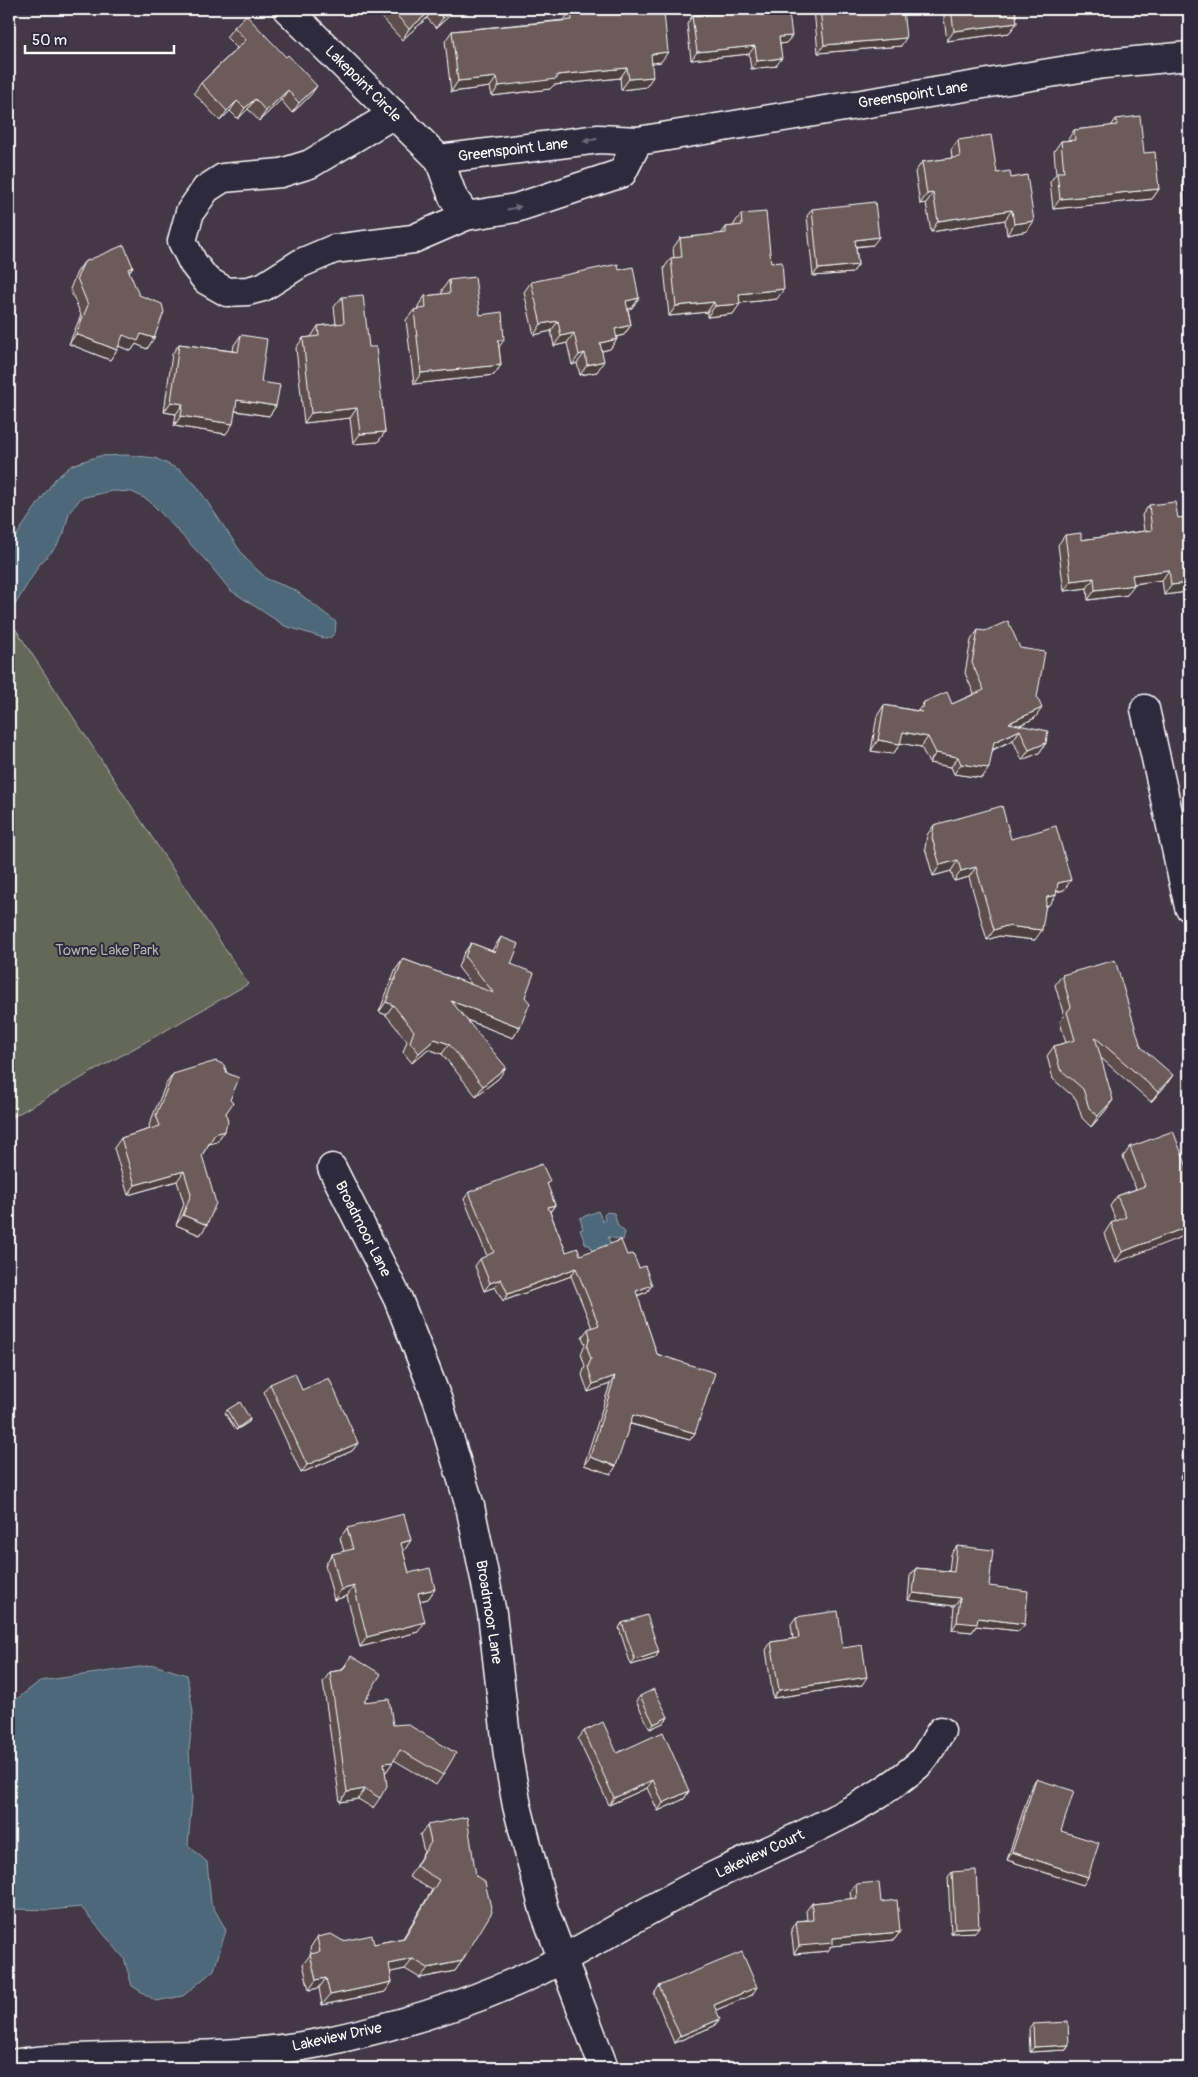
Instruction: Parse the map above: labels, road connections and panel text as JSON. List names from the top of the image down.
{
  "streets": {
    "street": [
      "Lakepoint Circle",
      "Greenspoint Lane",
      "Broadmoor Lane",
      "Lakeview Court",
      "Lakeview Drive"
    ]
  },
  "crossings": [
    ["Lakepoint Circle", "Greenspoint Lane"],
    ["Broadmoor Lane", "Lakeview Court"],
    ["Broadmoor Lane", "Lakeview Drive"],
    ["Lakeview Court", "Lakeview Drive"]
  ],
  "parks": ["Towne Lake Park"],
  "scale_bar": "50 m"
}
